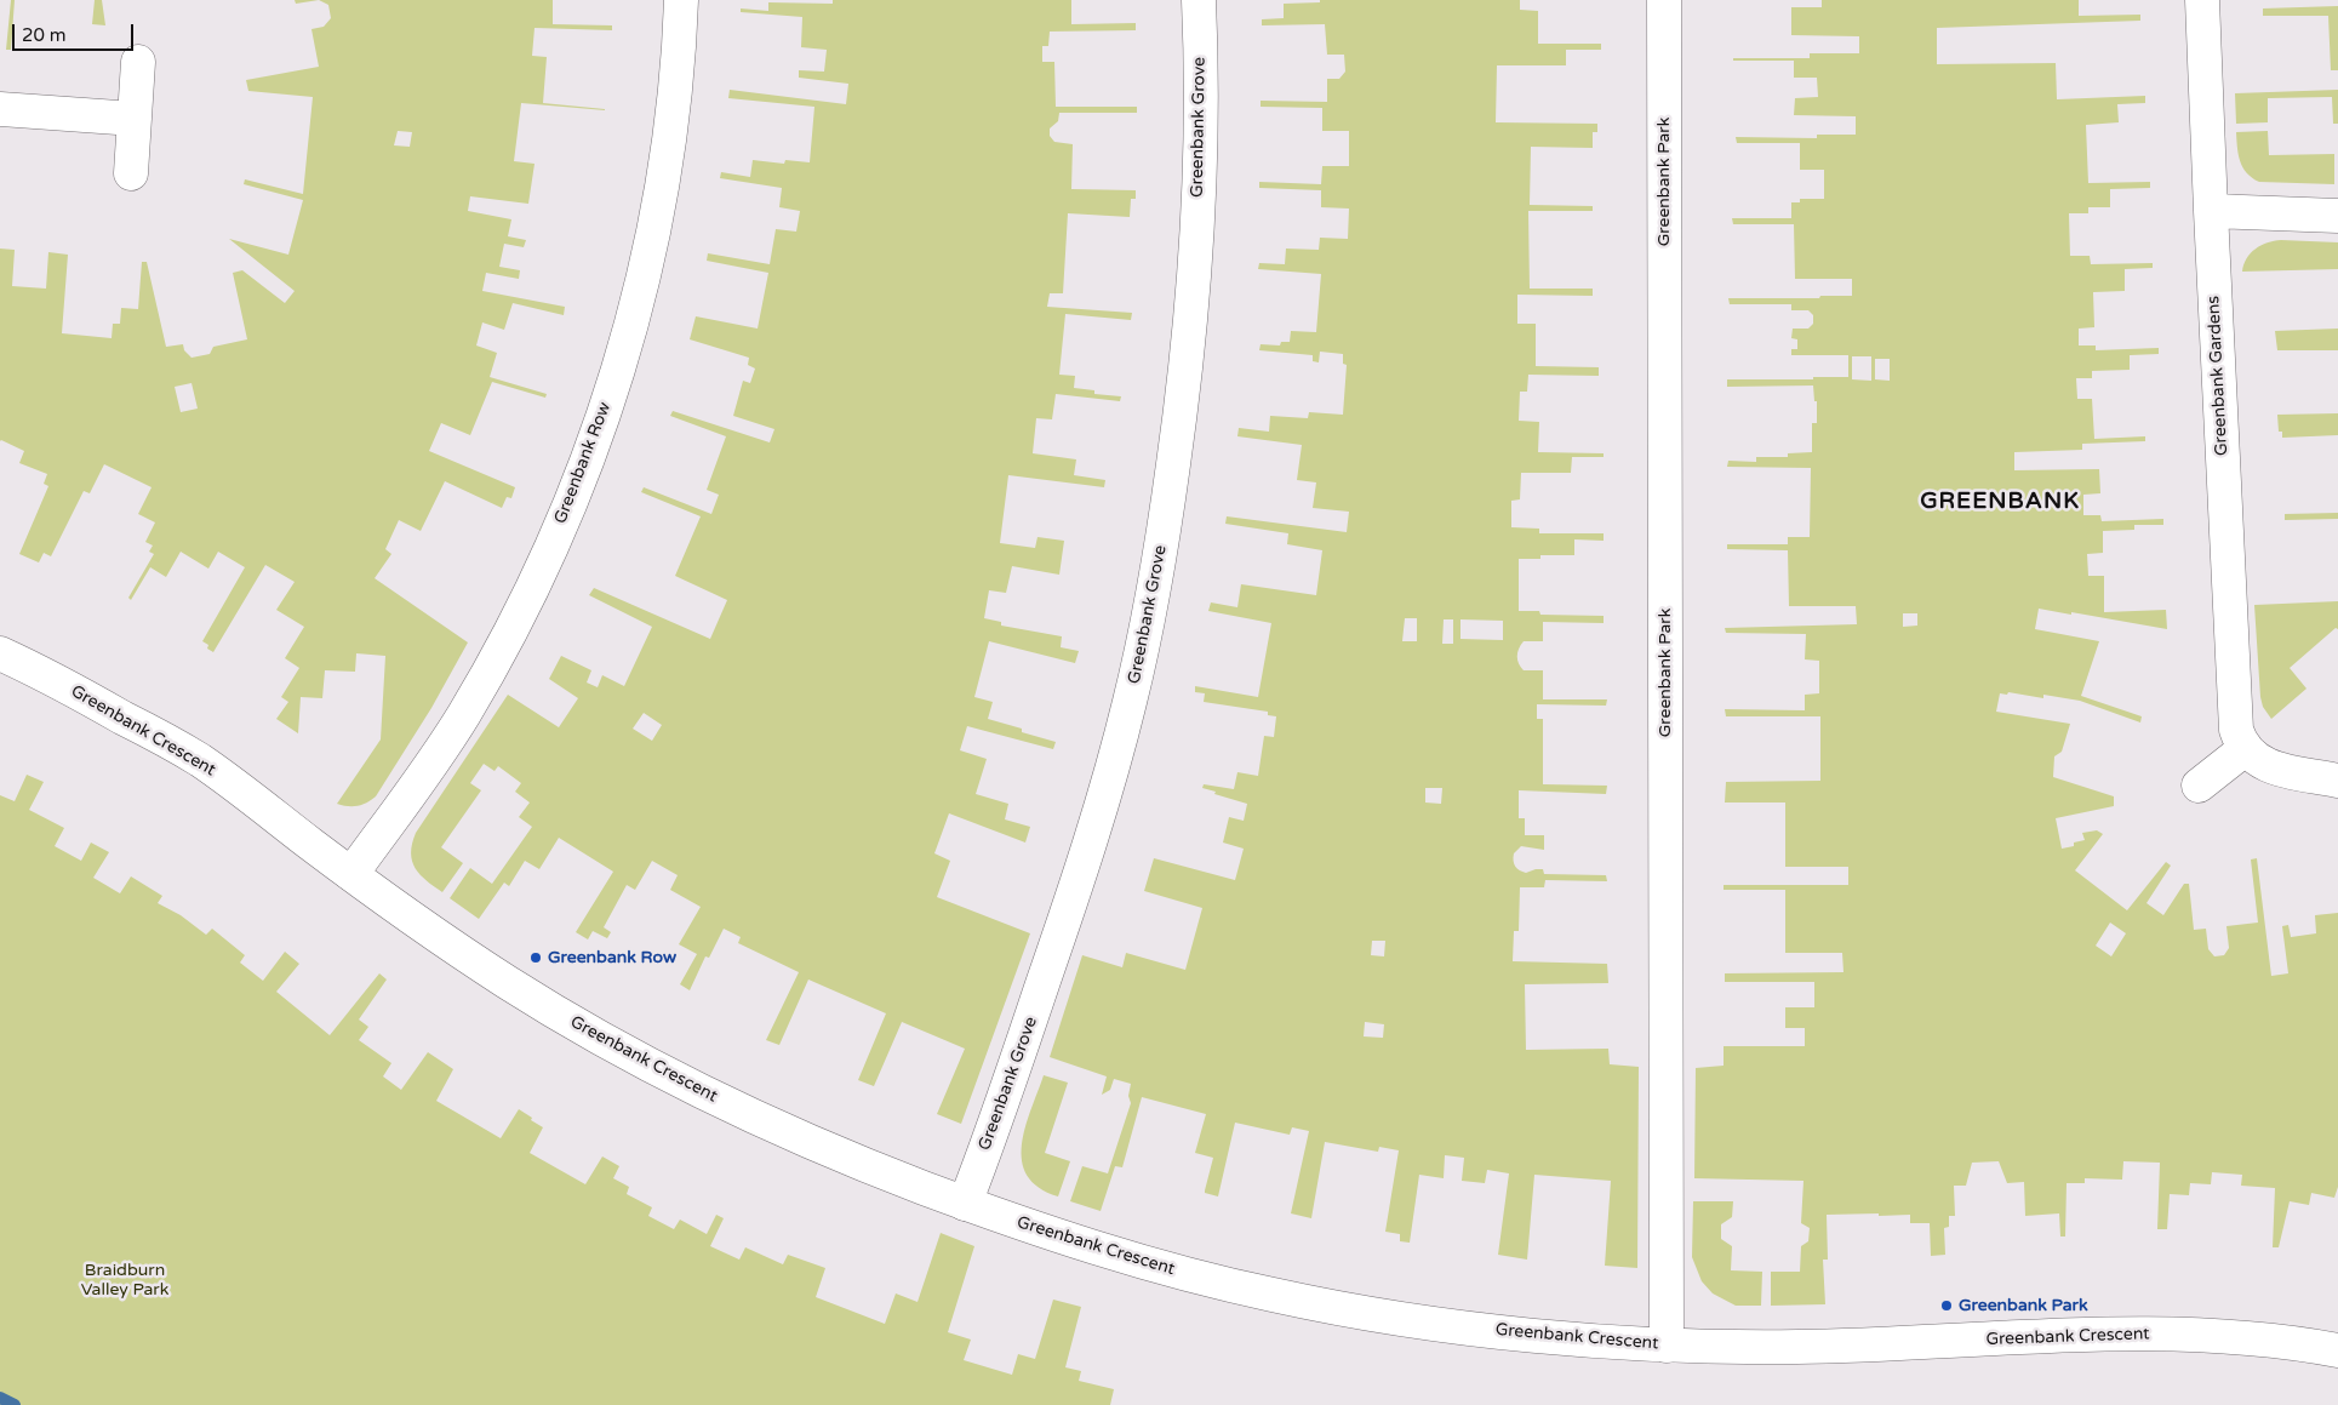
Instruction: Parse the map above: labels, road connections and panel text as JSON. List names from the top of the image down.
{
  "streets": {
    "street": [
      "Greenbank Grove",
      "Greenbank Park",
      "Greenbank Gardens",
      "Greenbank Row",
      "Greenbank Crescent"
    ]
  },
  "crossings": [
    ["Greenbank Grove", "Greenbank Crescent"],
    ["Greenbank Park", "Greenbank Crescent"],
    ["Greenbank Row", "Greenbank Crescent"]
  ],
  "districts": ["GREENBANK"],
  "parks": ["Braidburn Valley Park"],
  "places": ["Greenbank Row", "Greenbank Park"],
  "scale_bar": "20 m"
}
